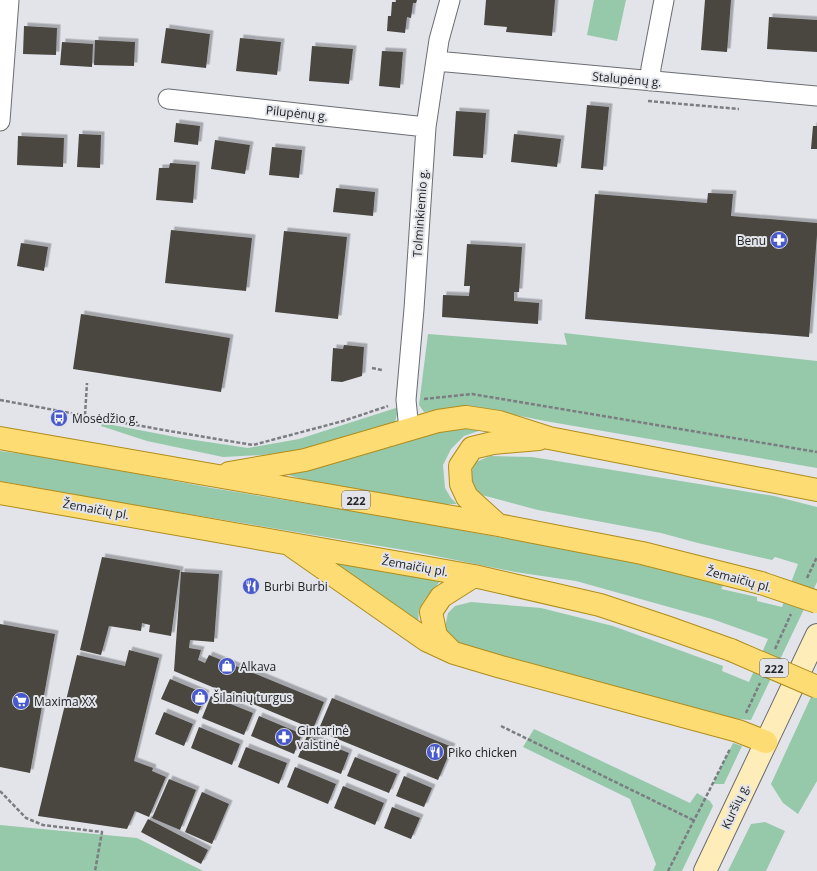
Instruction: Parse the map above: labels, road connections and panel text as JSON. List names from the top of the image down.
{
  "streets": {
    "main road": ["222", "Žemaičių pl.", "Kuršių g."],
    "street": ["Stalupėnų g.", "Pilupėnų g.", "Tolminkiemio g."]
  },
  "crossings": [
    ["Stalupėnų g.", "Tolminkiemio g."],
    ["Pilupėnų g.", "Tolminkiemio g."]
  ],
  "places": {
    "pharmacy": ["Benu", "Gintarinė vaistinė"],
    "bus stop": ["Mosėdžio g."],
    "restaurant": ["Burbi Burbi", "Piko chicken"],
    "shop": ["Alkava", "Šilainių turgus"],
    "supermarket": ["Maxima XX"]
  }
}
